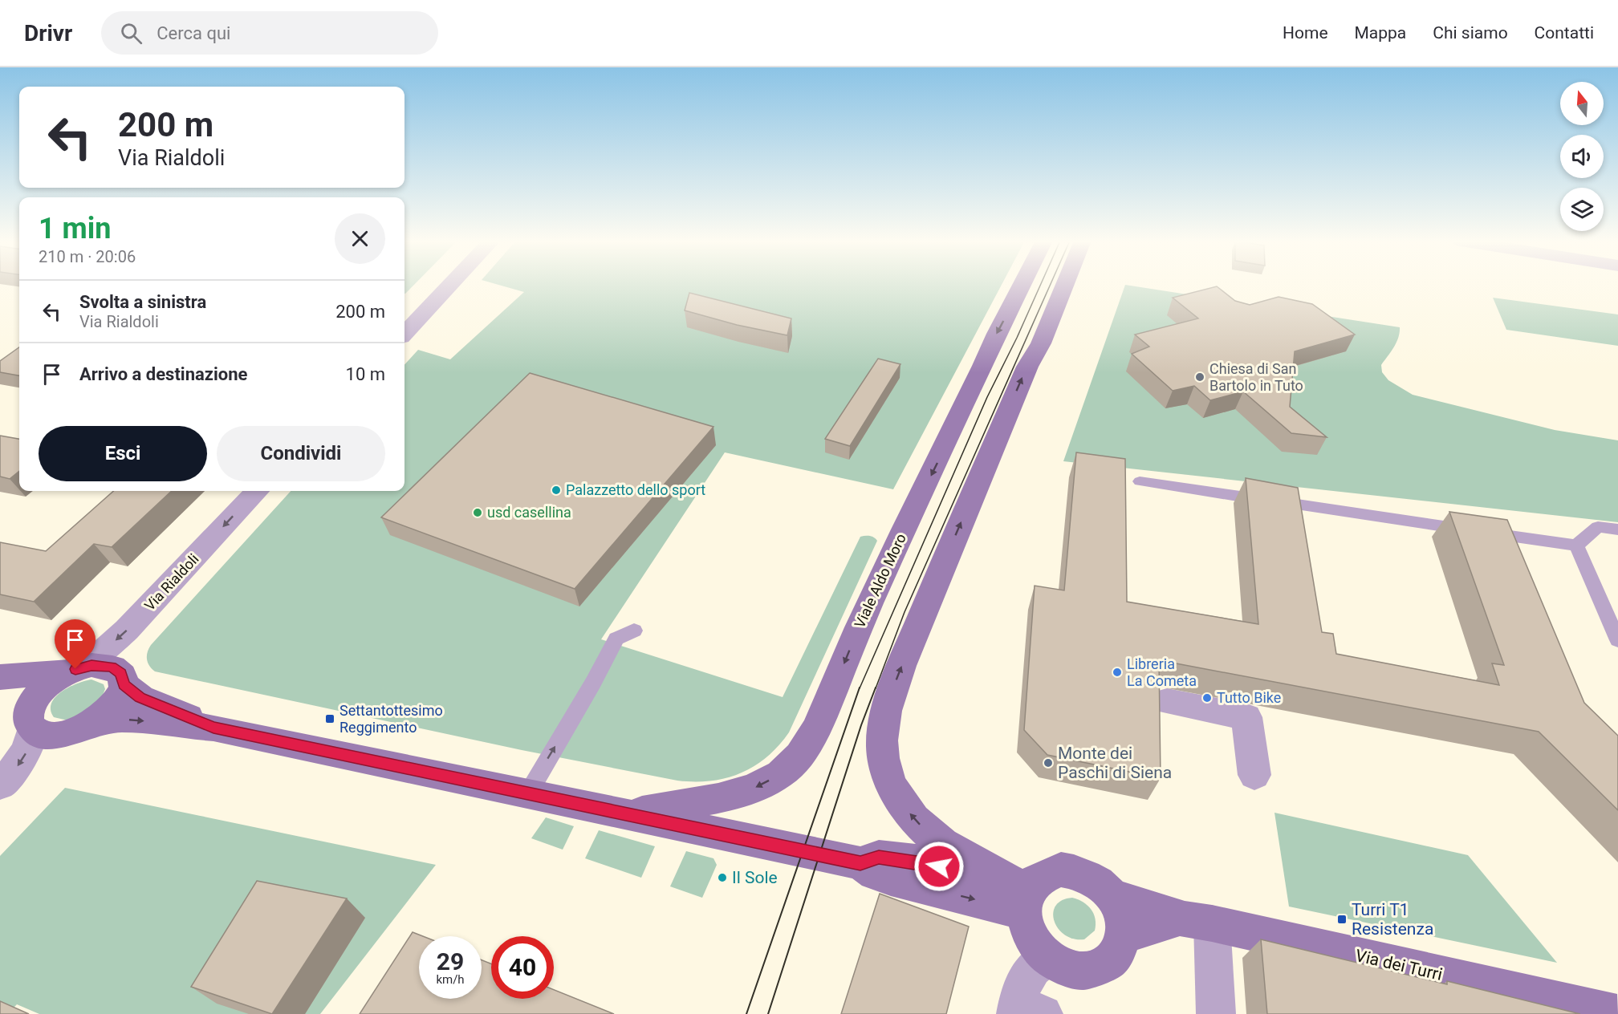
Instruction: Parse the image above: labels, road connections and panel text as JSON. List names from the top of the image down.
{
  "streets": {
    "street": ["Viale Aldo Moro", "Via Rialdoli", "Via dei Turri"]
  },
  "one_way": ["Viale Aldo Moro", "Via Rialdoli"],
  "places": {
    "other": [
      "Chiesa di San Bartolo in Tuto",
      "Palazzetto dello sport",
      "usd casellina",
      "Libreria La Cometa",
      "Tutto Bike",
      "Monte dei Paschi di Siena",
      "Il Sole"
    ],
    "transit": ["Settantottesimo Reggimento", "Turri T1 Resistenza"]
  },
  "north": "top",
  "page": {
    "header": "Drivr",
    "search": "Cerca qui",
    "nav": [
      "Home",
      "Mappa",
      "Chi siamo",
      "Contatti"
    ],
    "turn": ["200 m", "Via Rialdoli"],
    "heading": ["1 min", "210 m · 20:06"],
    "list": [
      {
        "name": "Svolta a sinistra",
        "note": "Via Rialdoli",
        "value": "200 m"
      },
      {
        "name": "Arrivo a destinazione",
        "value": "10 m"
      }
    ],
    "buttons": ["Esci", "Condividi"],
    "speed": "29 km/h",
    "limit": "40"
  }
}
